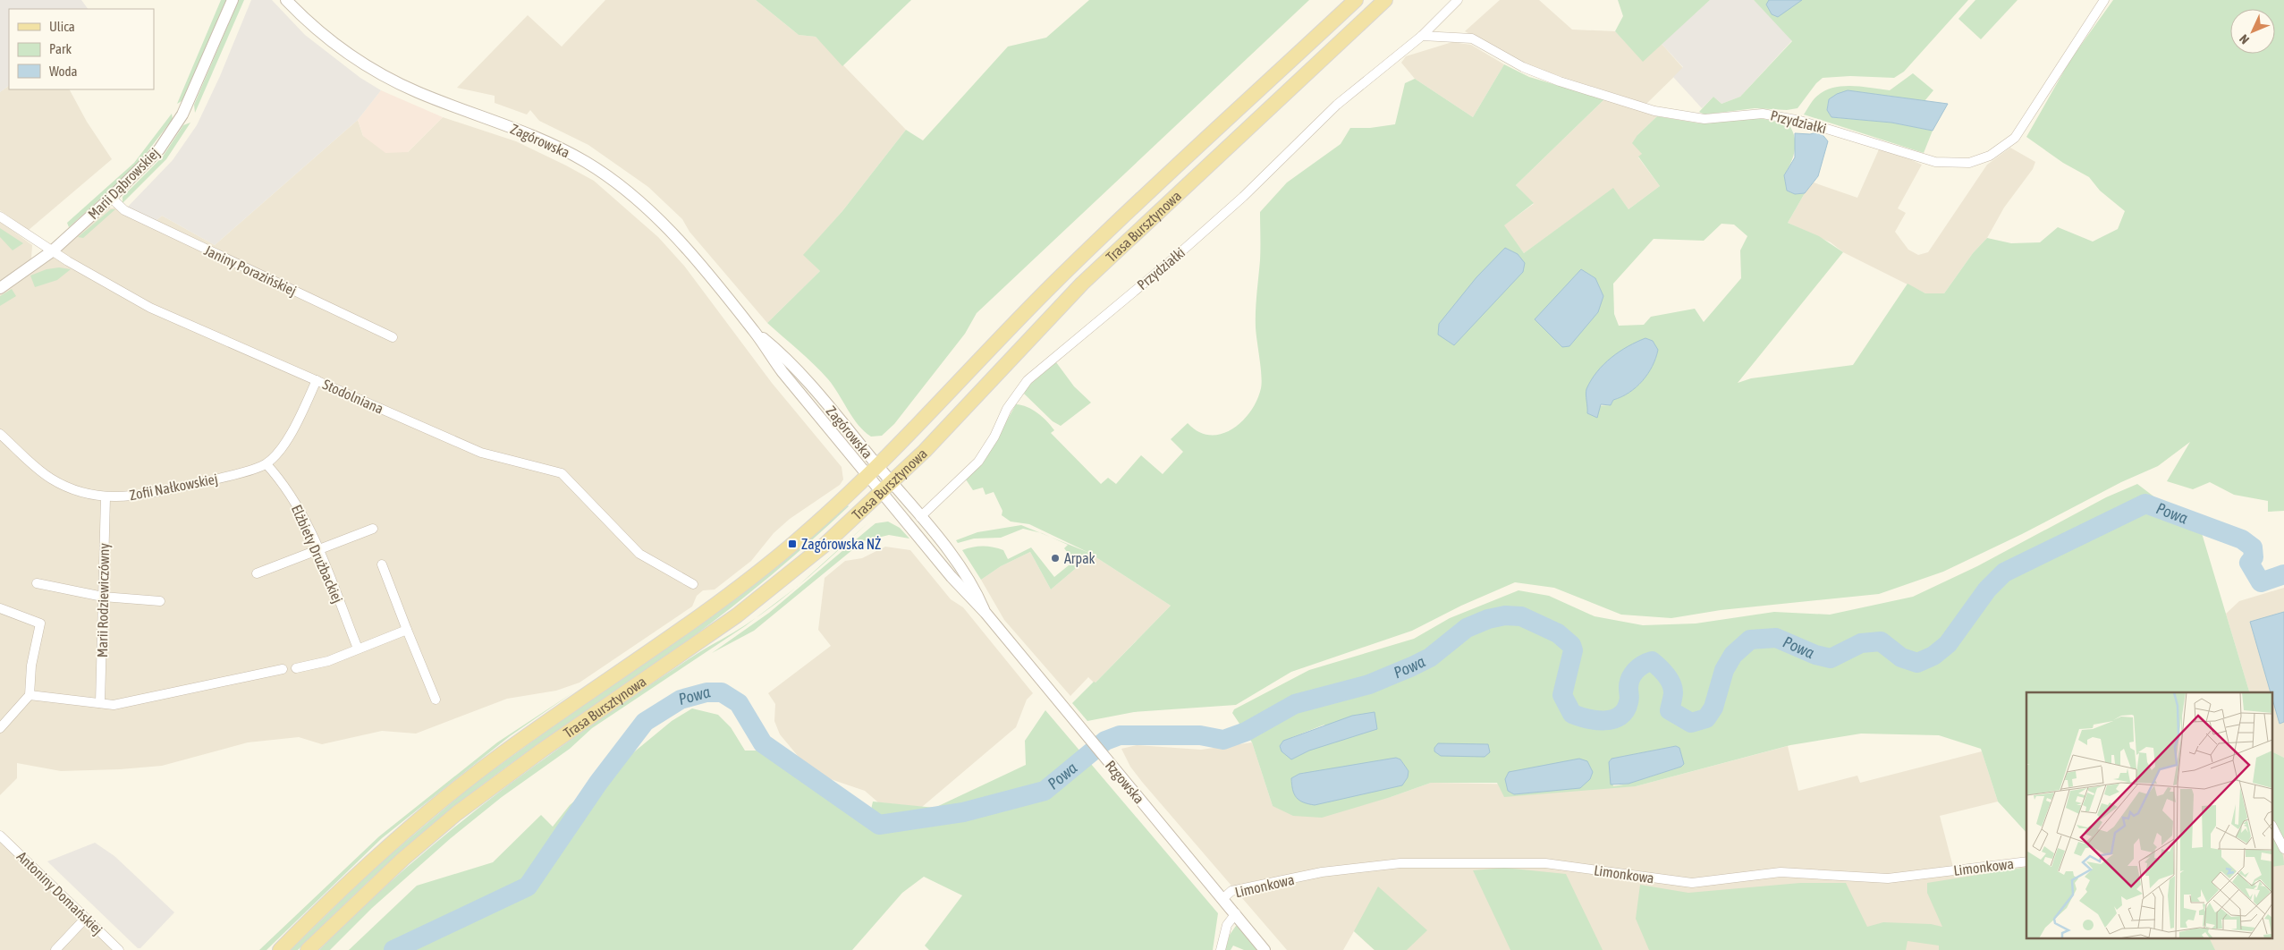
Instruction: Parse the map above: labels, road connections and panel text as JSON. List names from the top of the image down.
{
  "streets": {
    "main road": ["Trasa Bursztynowa"],
    "street": [
      "Przydziałki",
      "Zagórowska",
      "Marii Dąbrowskiej",
      "Janiny Porazińskiej",
      "Stodolniana",
      "Zofii Nałkowskiej",
      "Elżbiety Drużbackiej",
      "Marii Rodziewiczówny",
      "Rzgowska",
      "Limonkowa",
      "Antoniny Domańskiej"
    ]
  },
  "crossings": [
    ["Przydziałki", "Zagórowska"],
    ["Zagórowska", "Trasa Bursztynowa"],
    ["Zagórowska", "Rzgowska"],
    ["Marii Dąbrowskiej", "Janiny Porazińskiej"],
    ["Marii Dąbrowskiej", "Stodolniana"],
    ["Zofii Nałkowskiej", "Elżbiety Drużbackiej"],
    ["Zofii Nałkowskiej", "Marii Rodziewiczówny"],
    ["Rzgowska", "Limonkowa"]
  ],
  "water": ["Powa"],
  "places": {
    "transit": ["Zagórowska NŻ"],
    "other": ["Arpak"]
  },
  "legend": ["Ulica", "Park", "Woda"],
  "north": "bottom left"
}
